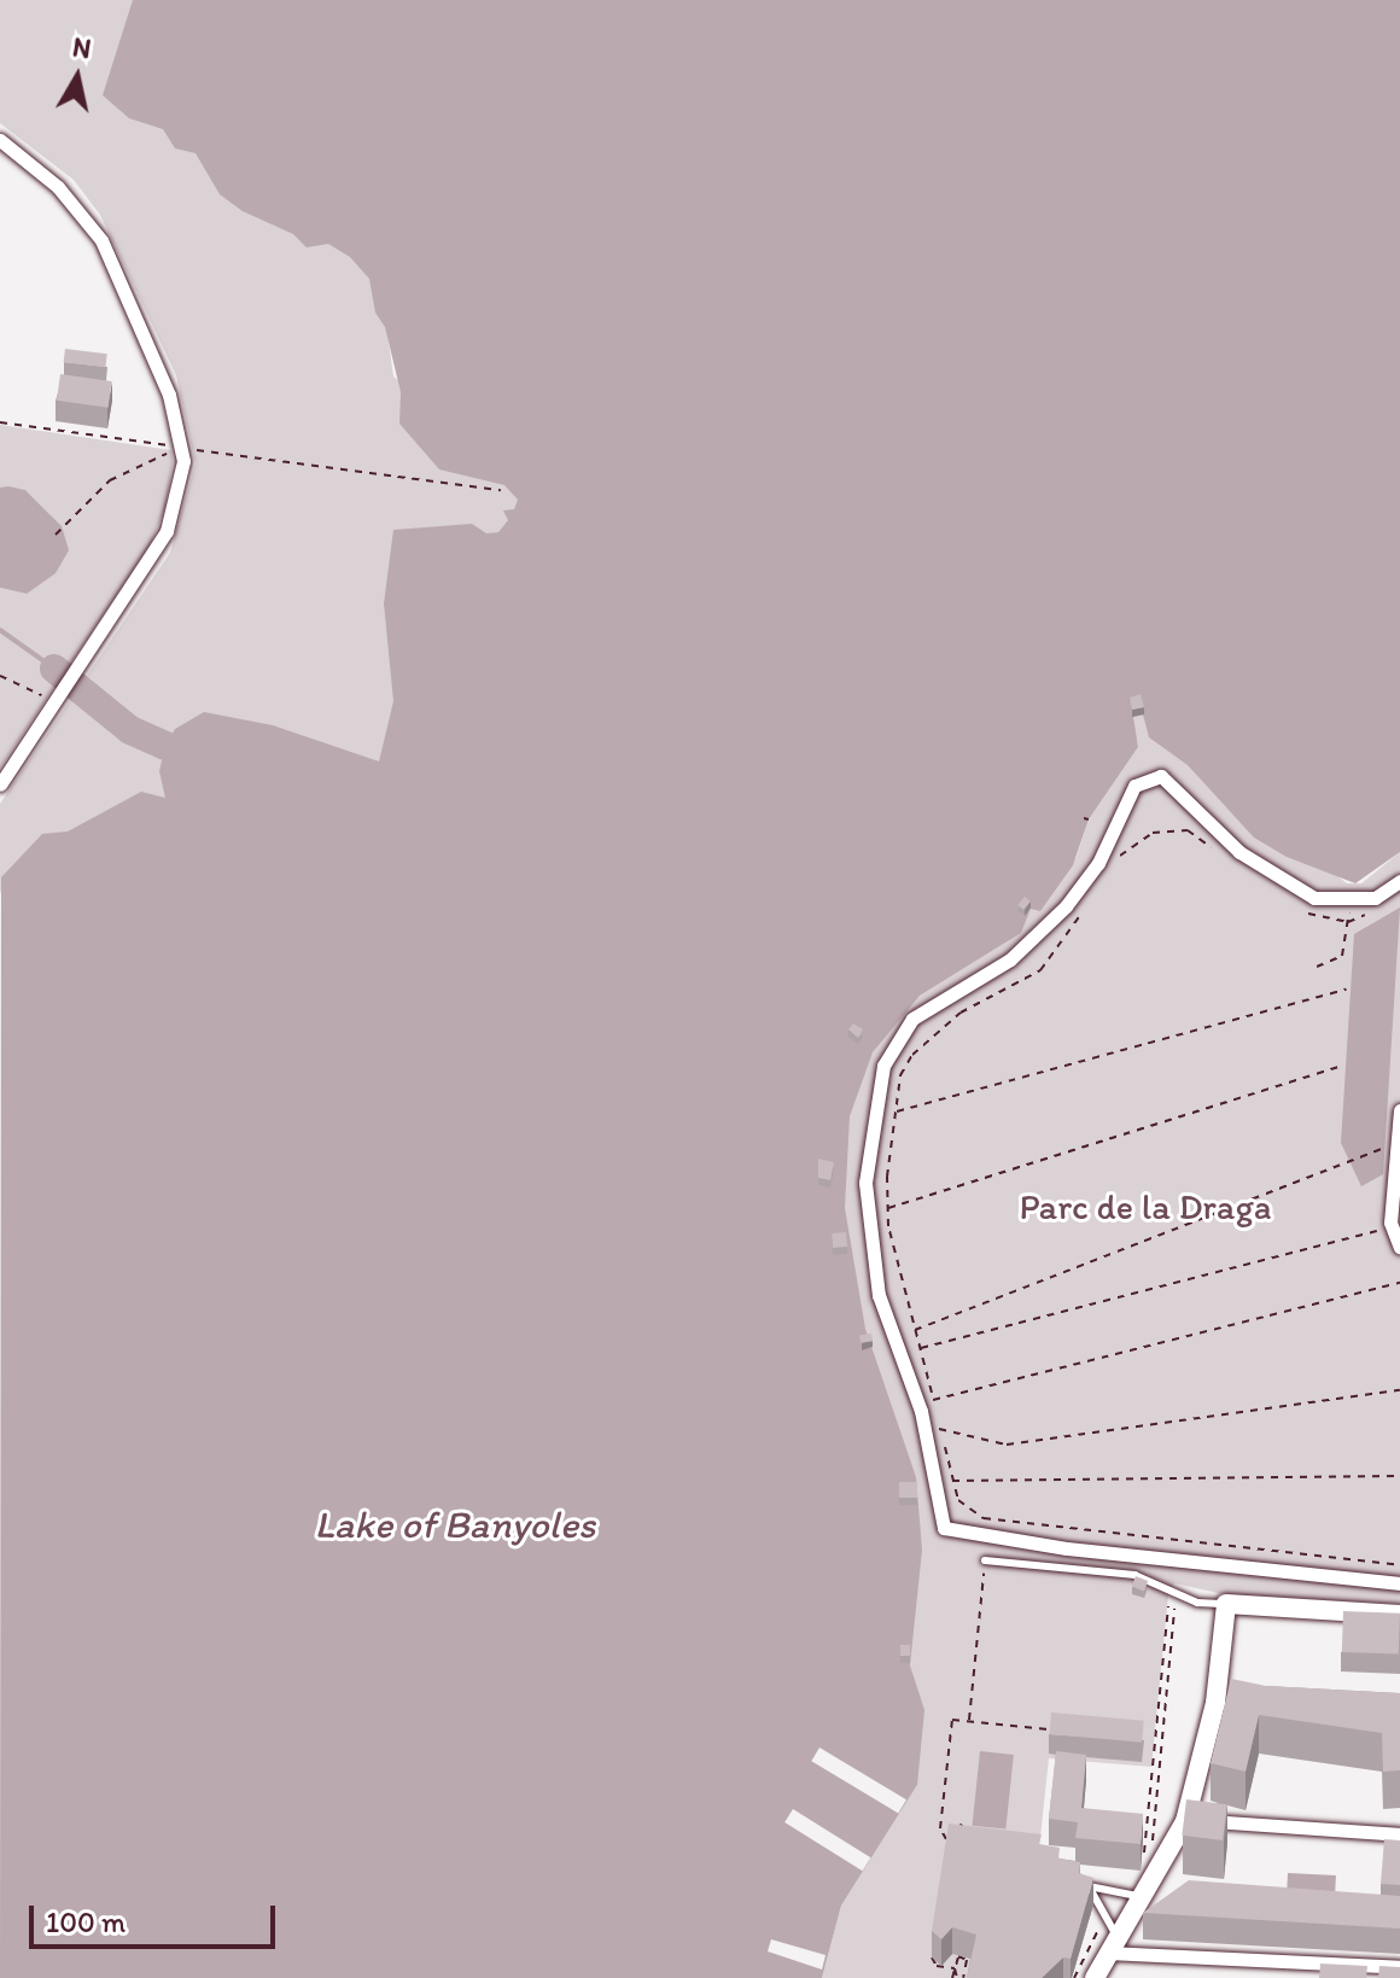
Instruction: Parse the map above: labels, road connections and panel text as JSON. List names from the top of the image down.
{
  "water": ["Lake of Banyoles"],
  "parks": ["Parc de la Draga"],
  "scale_bar": "100 m",
  "north": "top"
}
